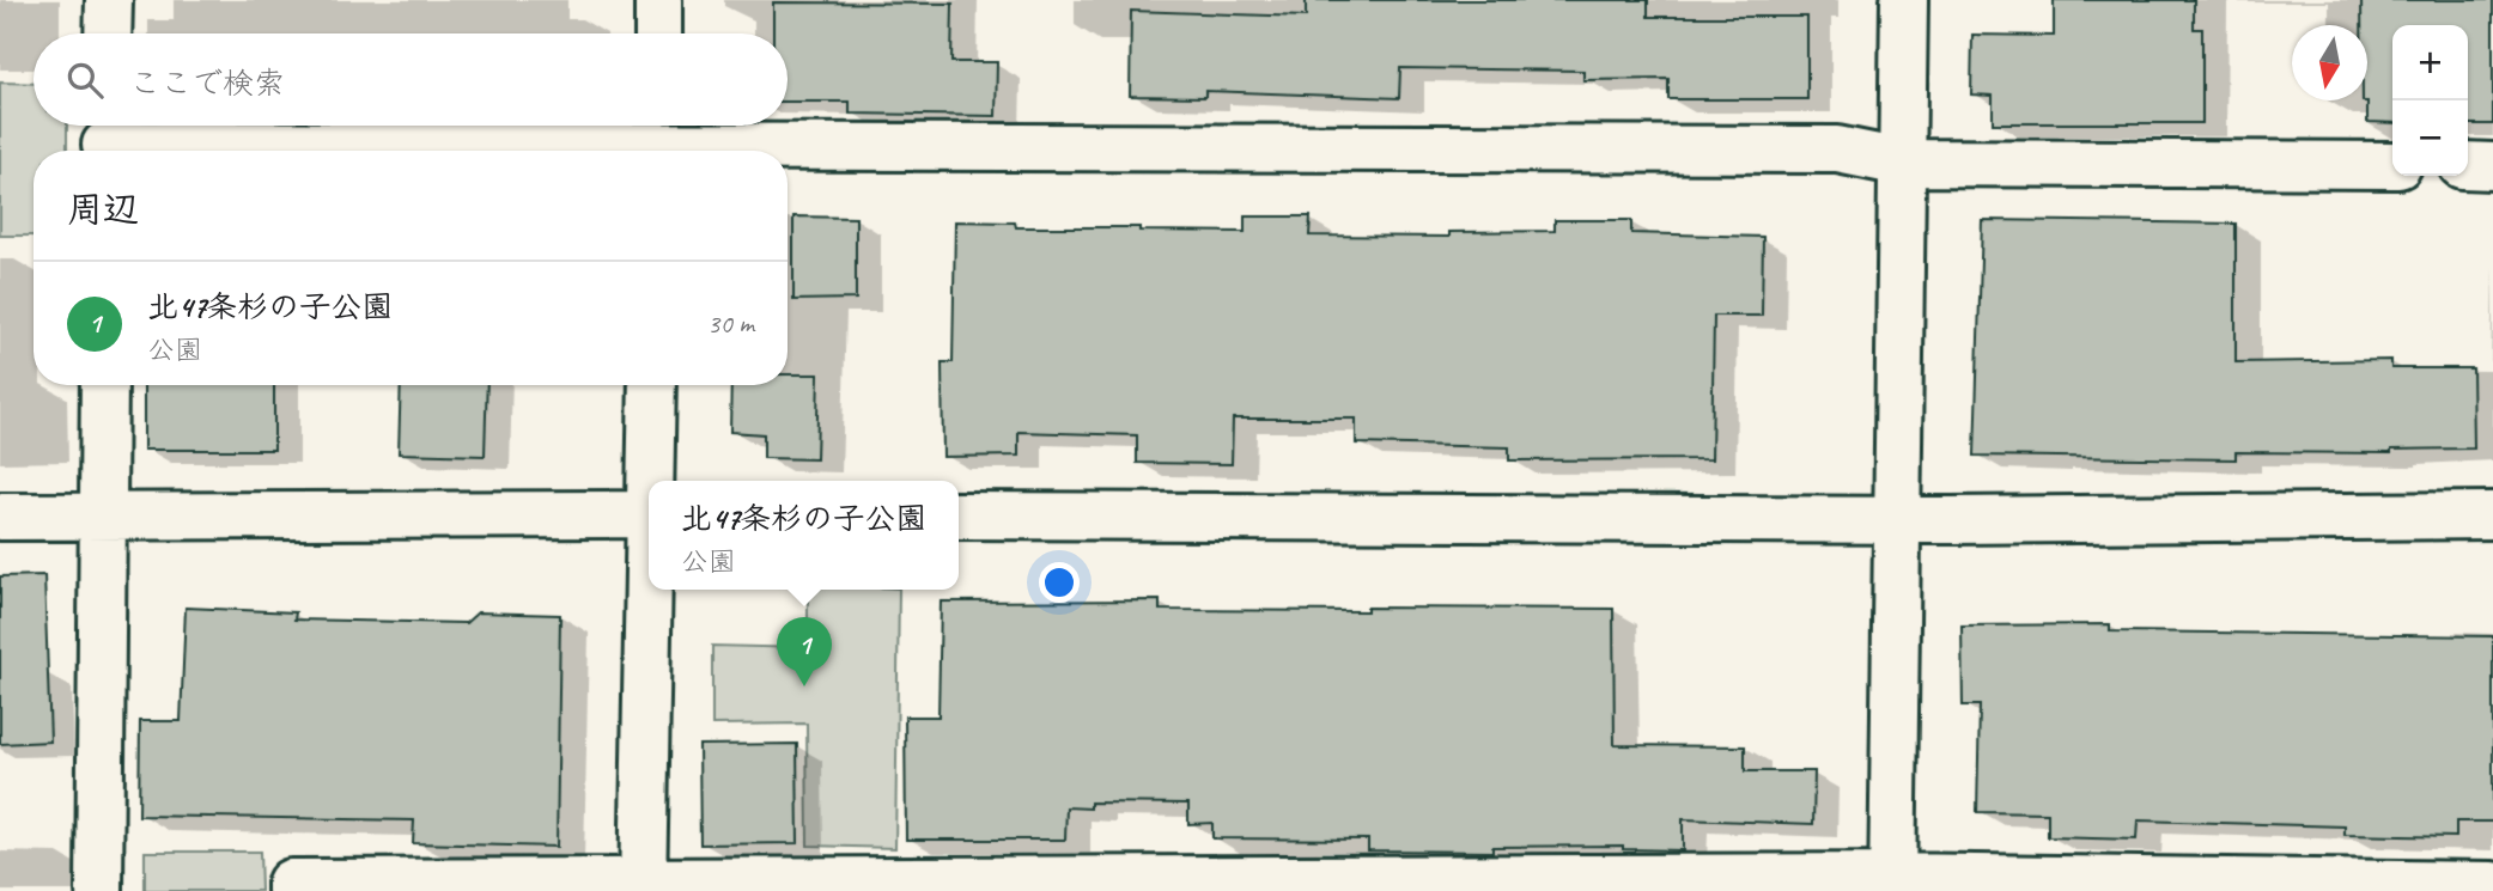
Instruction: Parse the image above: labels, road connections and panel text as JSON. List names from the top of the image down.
{
  "north": "bottom",
  "page": {
    "map_buttons": ["+", "−"],
    "search": "ここで検索",
    "heading": "周辺",
    "list": [
      {
        "mark": "1",
        "name": "北47条杉の子公園",
        "note": "公園",
        "value": "30 m"
      }
    ],
    "popup": ["北47条杉の子公園", "公園"],
    "pins": "1"
  }
}
